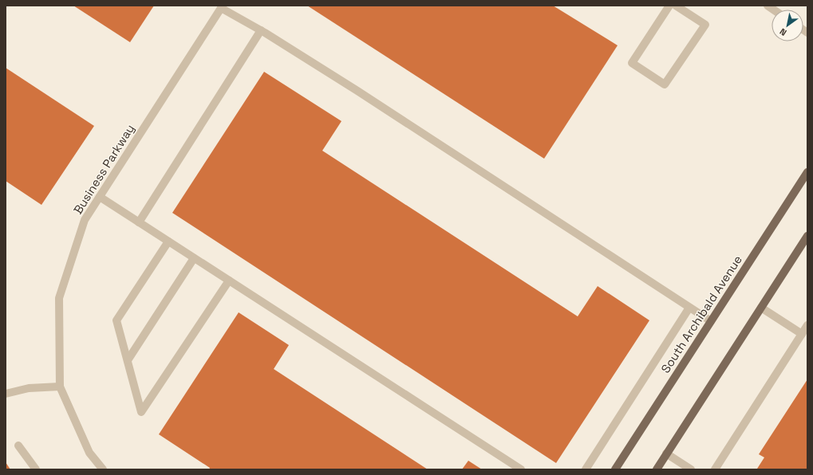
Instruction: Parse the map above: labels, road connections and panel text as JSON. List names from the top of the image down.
{
  "streets": {
    "main road": ["South Archibald Avenue"],
    "street": ["Business Parkway"]
  },
  "north": "bottom left"
}
